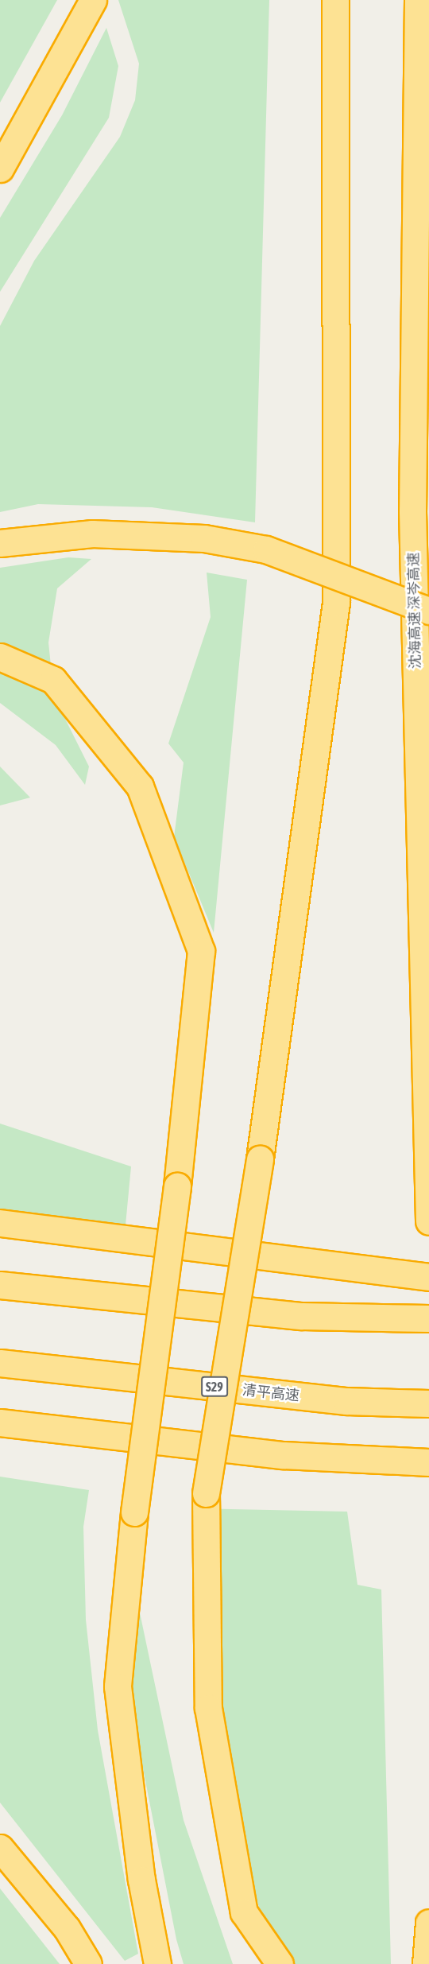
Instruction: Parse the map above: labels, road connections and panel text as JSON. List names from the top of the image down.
{
  "streets": {
    "highway": ["沈海高速 深岑高速", "S29", "清平高速"]
  }
}
